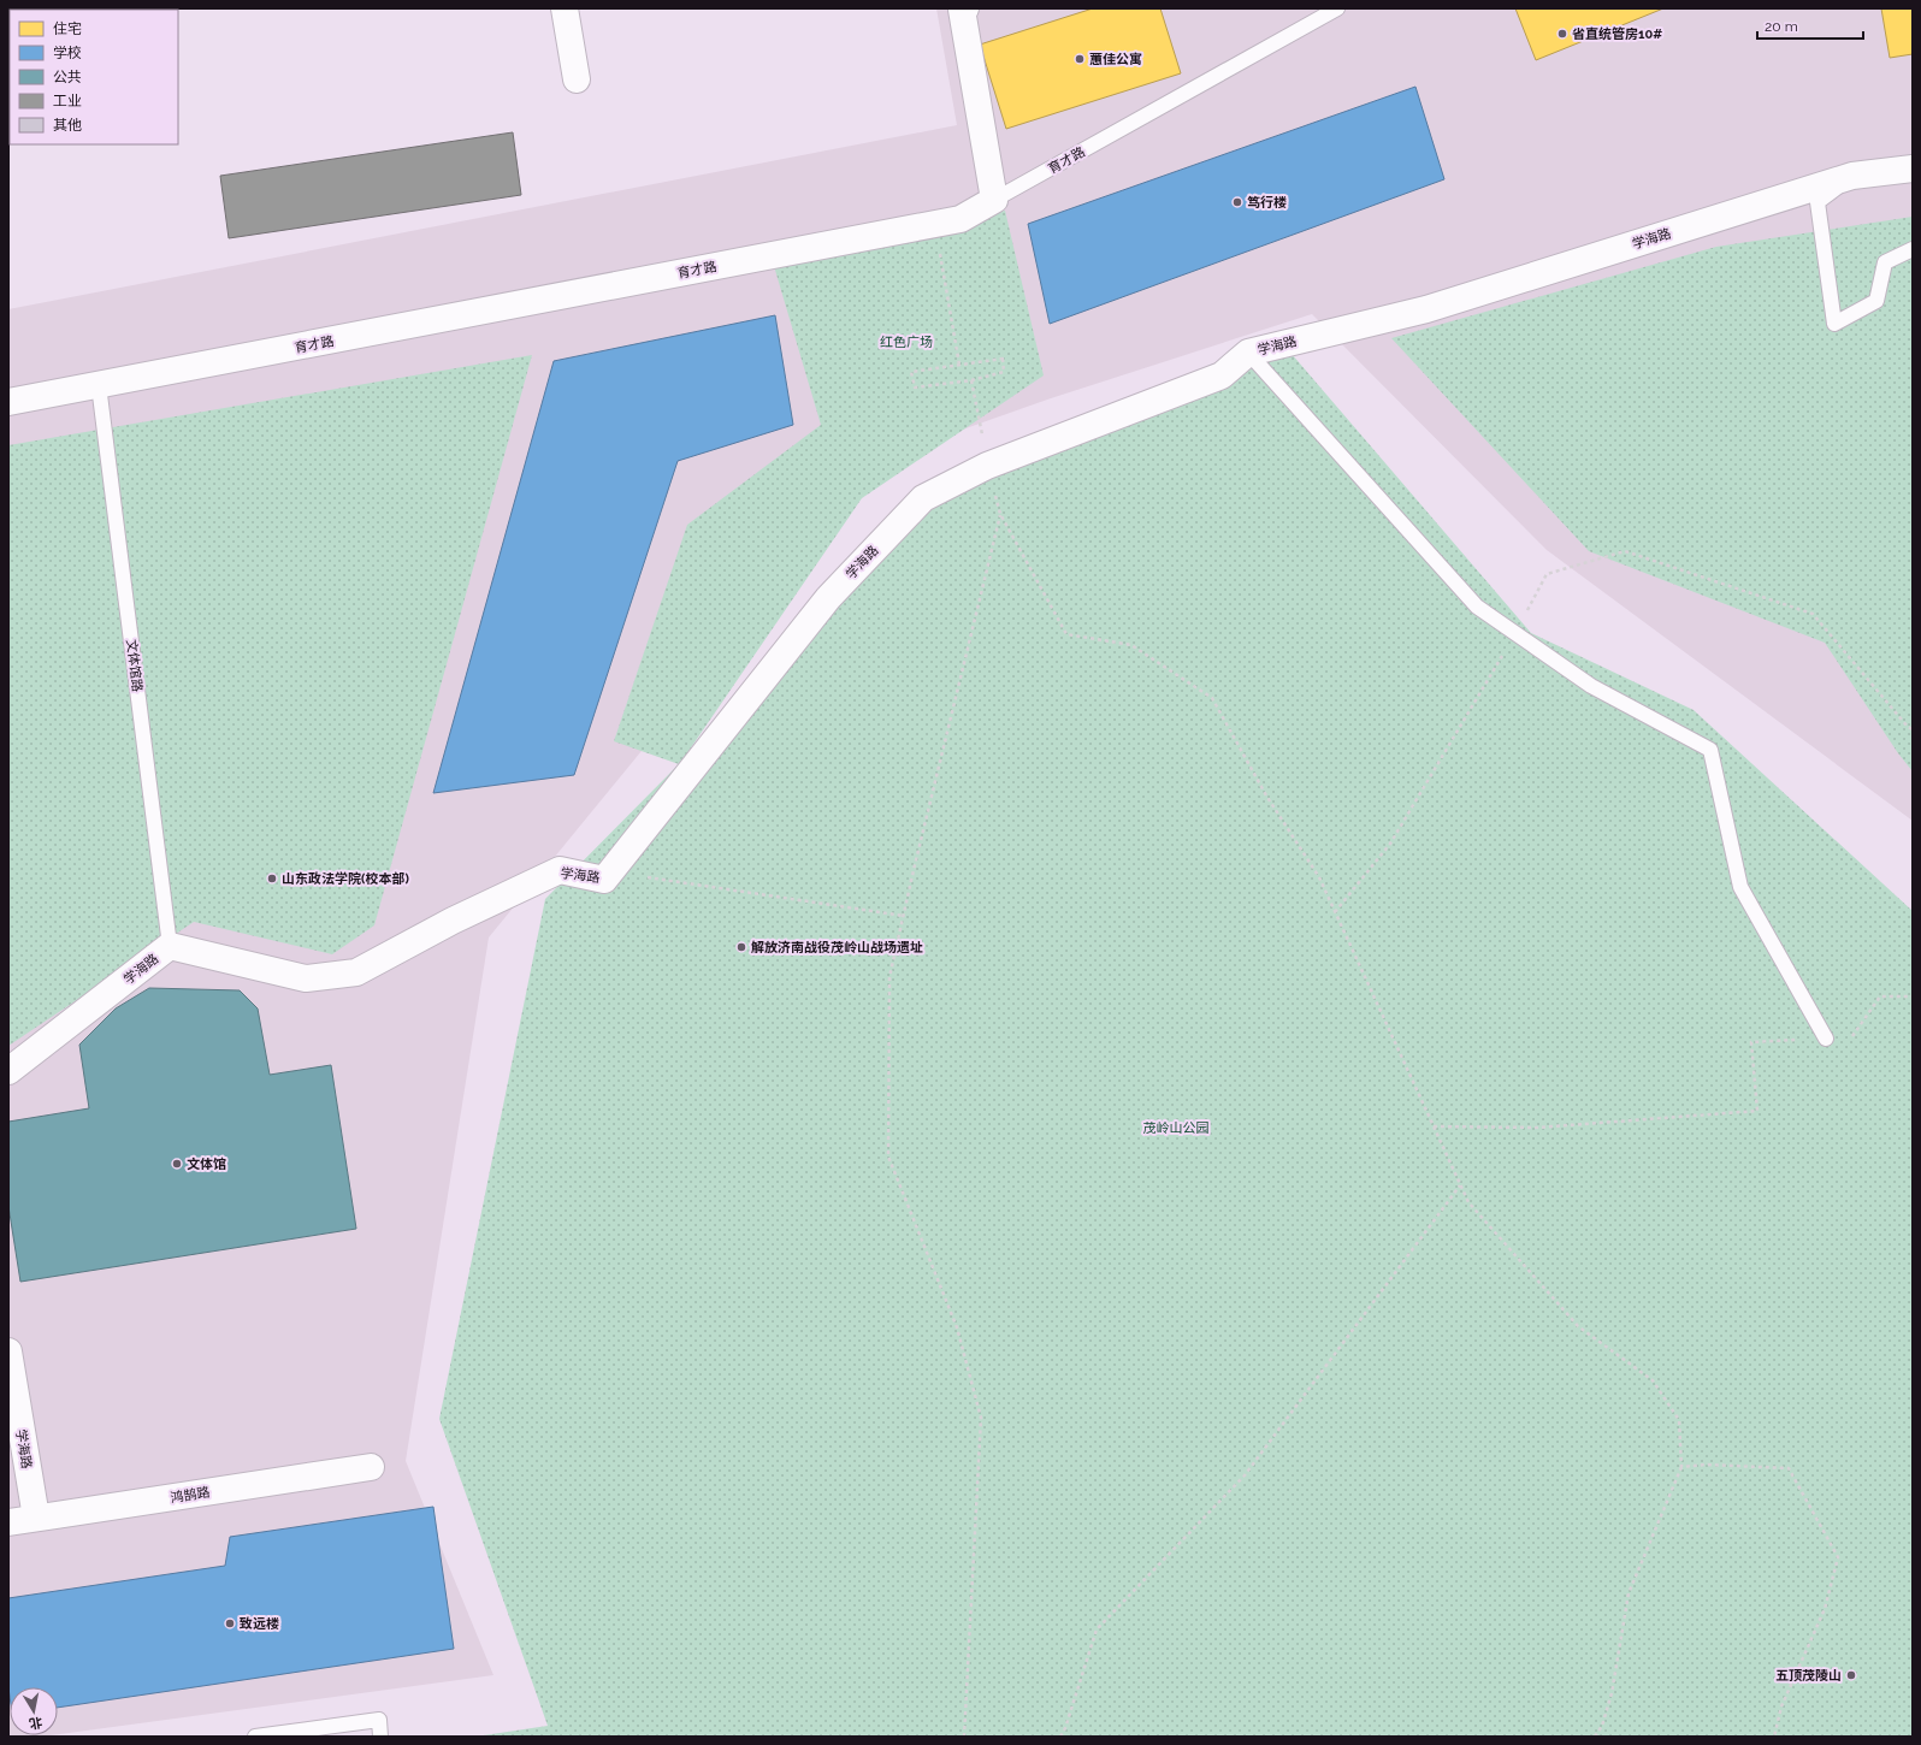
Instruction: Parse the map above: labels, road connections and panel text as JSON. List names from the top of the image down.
{
  "streets": {
    "street": ["育才路", "学海路", "鸿鹄路"],
    "lane": ["文体馆路"]
  },
  "crossings": [
    ["育才路", "文体馆路"],
    ["学海路", "文体馆路"],
    ["学海路", "鸿鹄路"]
  ],
  "parks": ["红色广场", "茂岭山公园"],
  "places": [
    "省直统管房10#",
    "蕙佳公寓",
    "笃行楼",
    "山东政法学院(校本部)",
    "解放济南战役茂岭山战场遗址",
    "文体馆",
    "致远楼",
    "五顶茂陵山"
  ],
  "legend": [
    "住宅",
    "学校",
    "公共",
    "工业",
    "其他"
  ],
  "scale_bar": "20 m",
  "north": "bottom"
}
